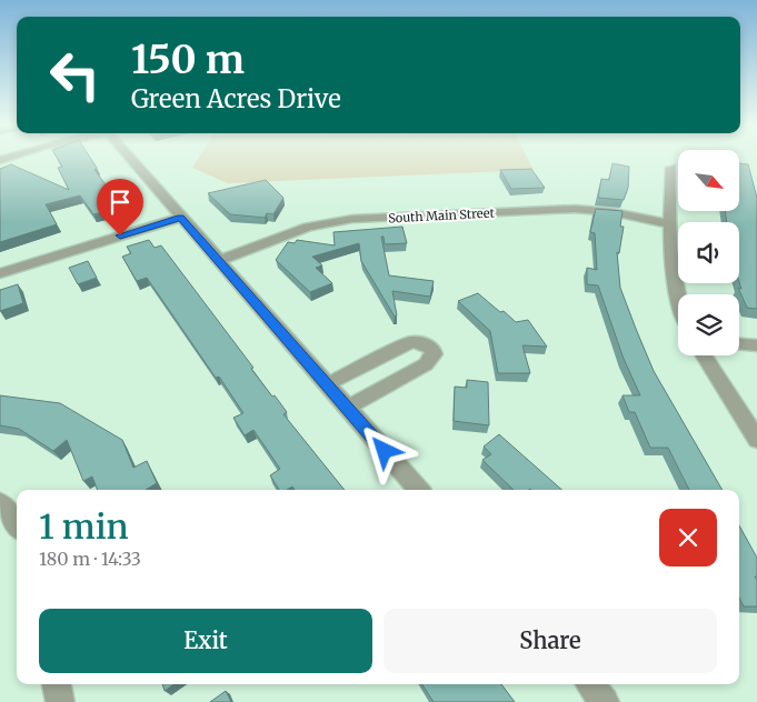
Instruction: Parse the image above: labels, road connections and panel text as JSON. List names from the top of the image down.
{
  "streets": {
    "street": ["South Main Street"]
  },
  "north": "bottom right",
  "page": {
    "turn": ["150 m", "Green Acres Drive"],
    "heading": ["1 min", "180 m · 14:33"],
    "buttons": ["Exit", "Share"]
  }
}
